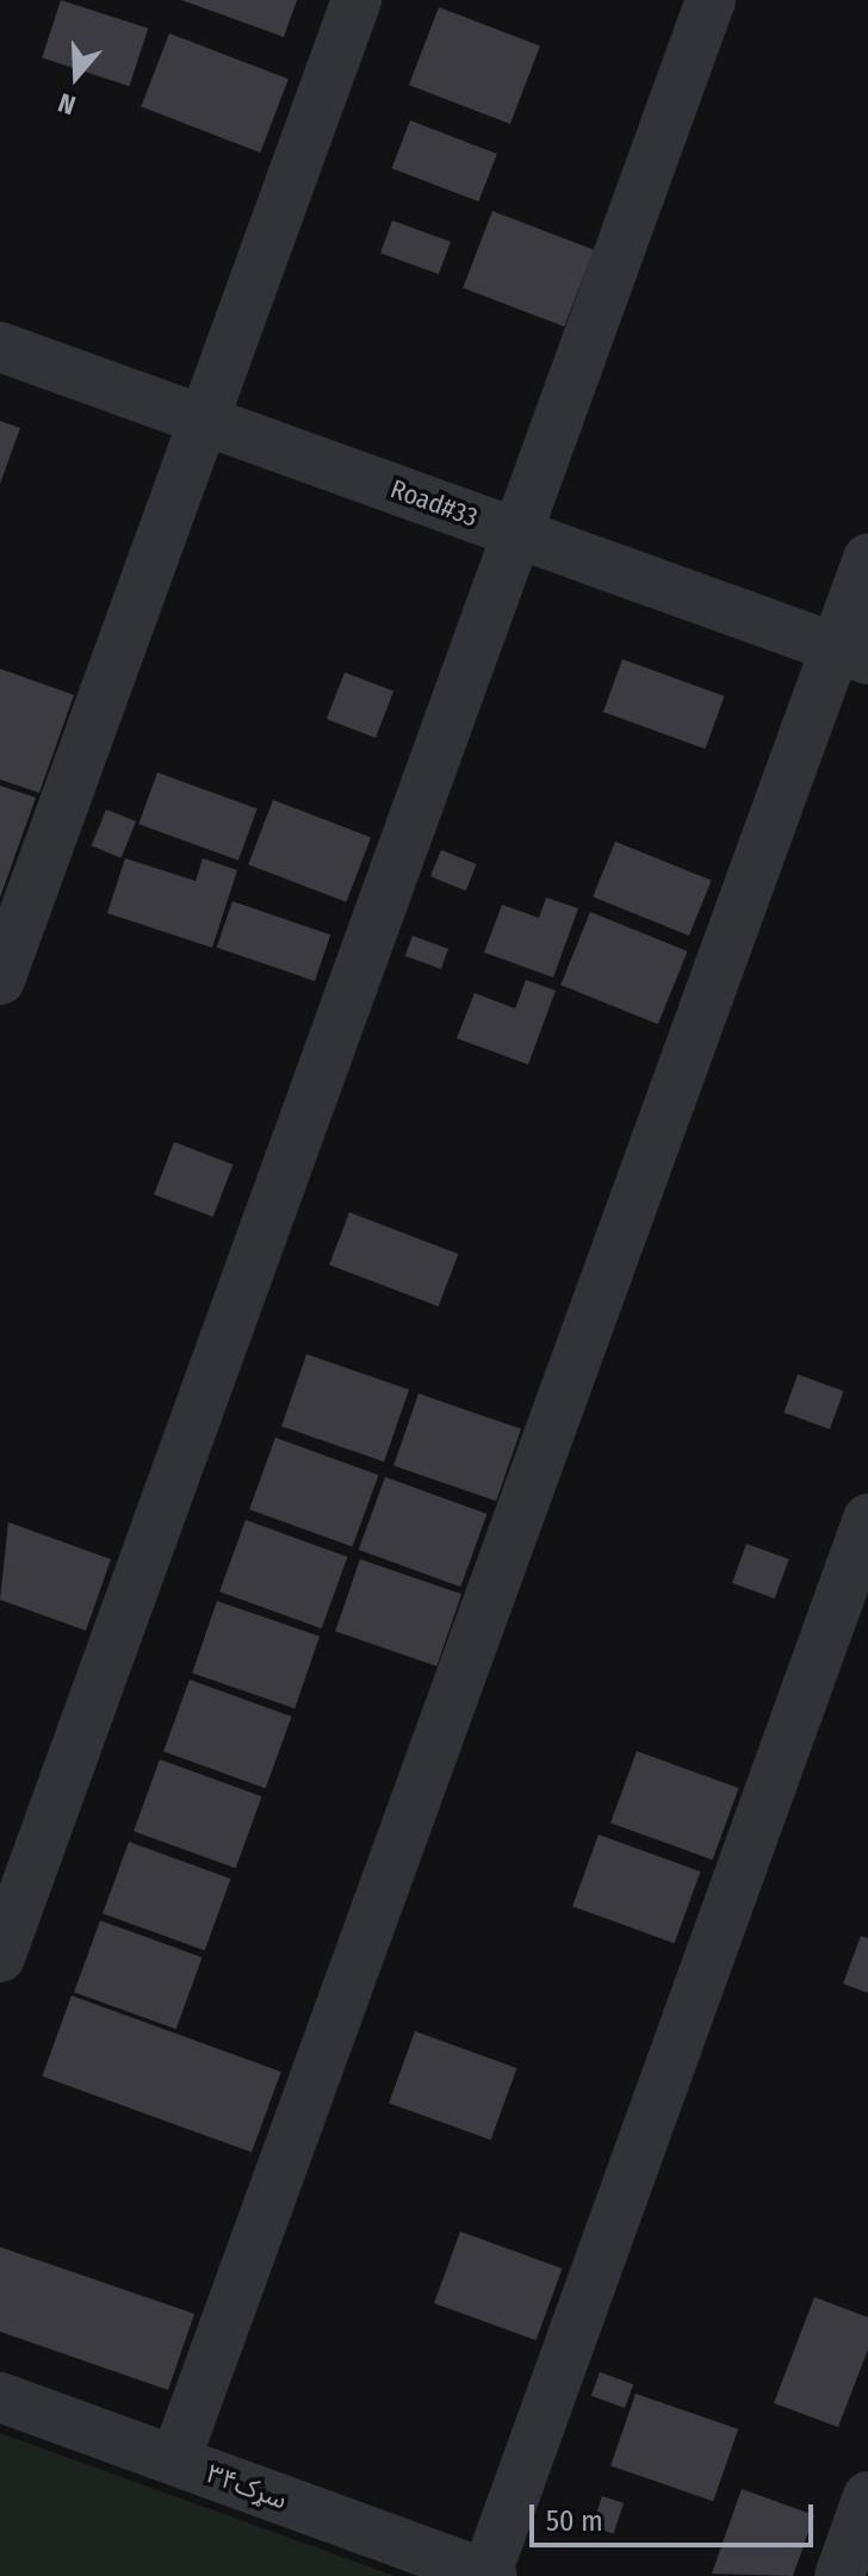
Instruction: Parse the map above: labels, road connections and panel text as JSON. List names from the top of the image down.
{
  "streets": {
    "street": ["Road#33", "۳۴سړک"]
  },
  "scale_bar": "50 m",
  "north": "bottom"
}
